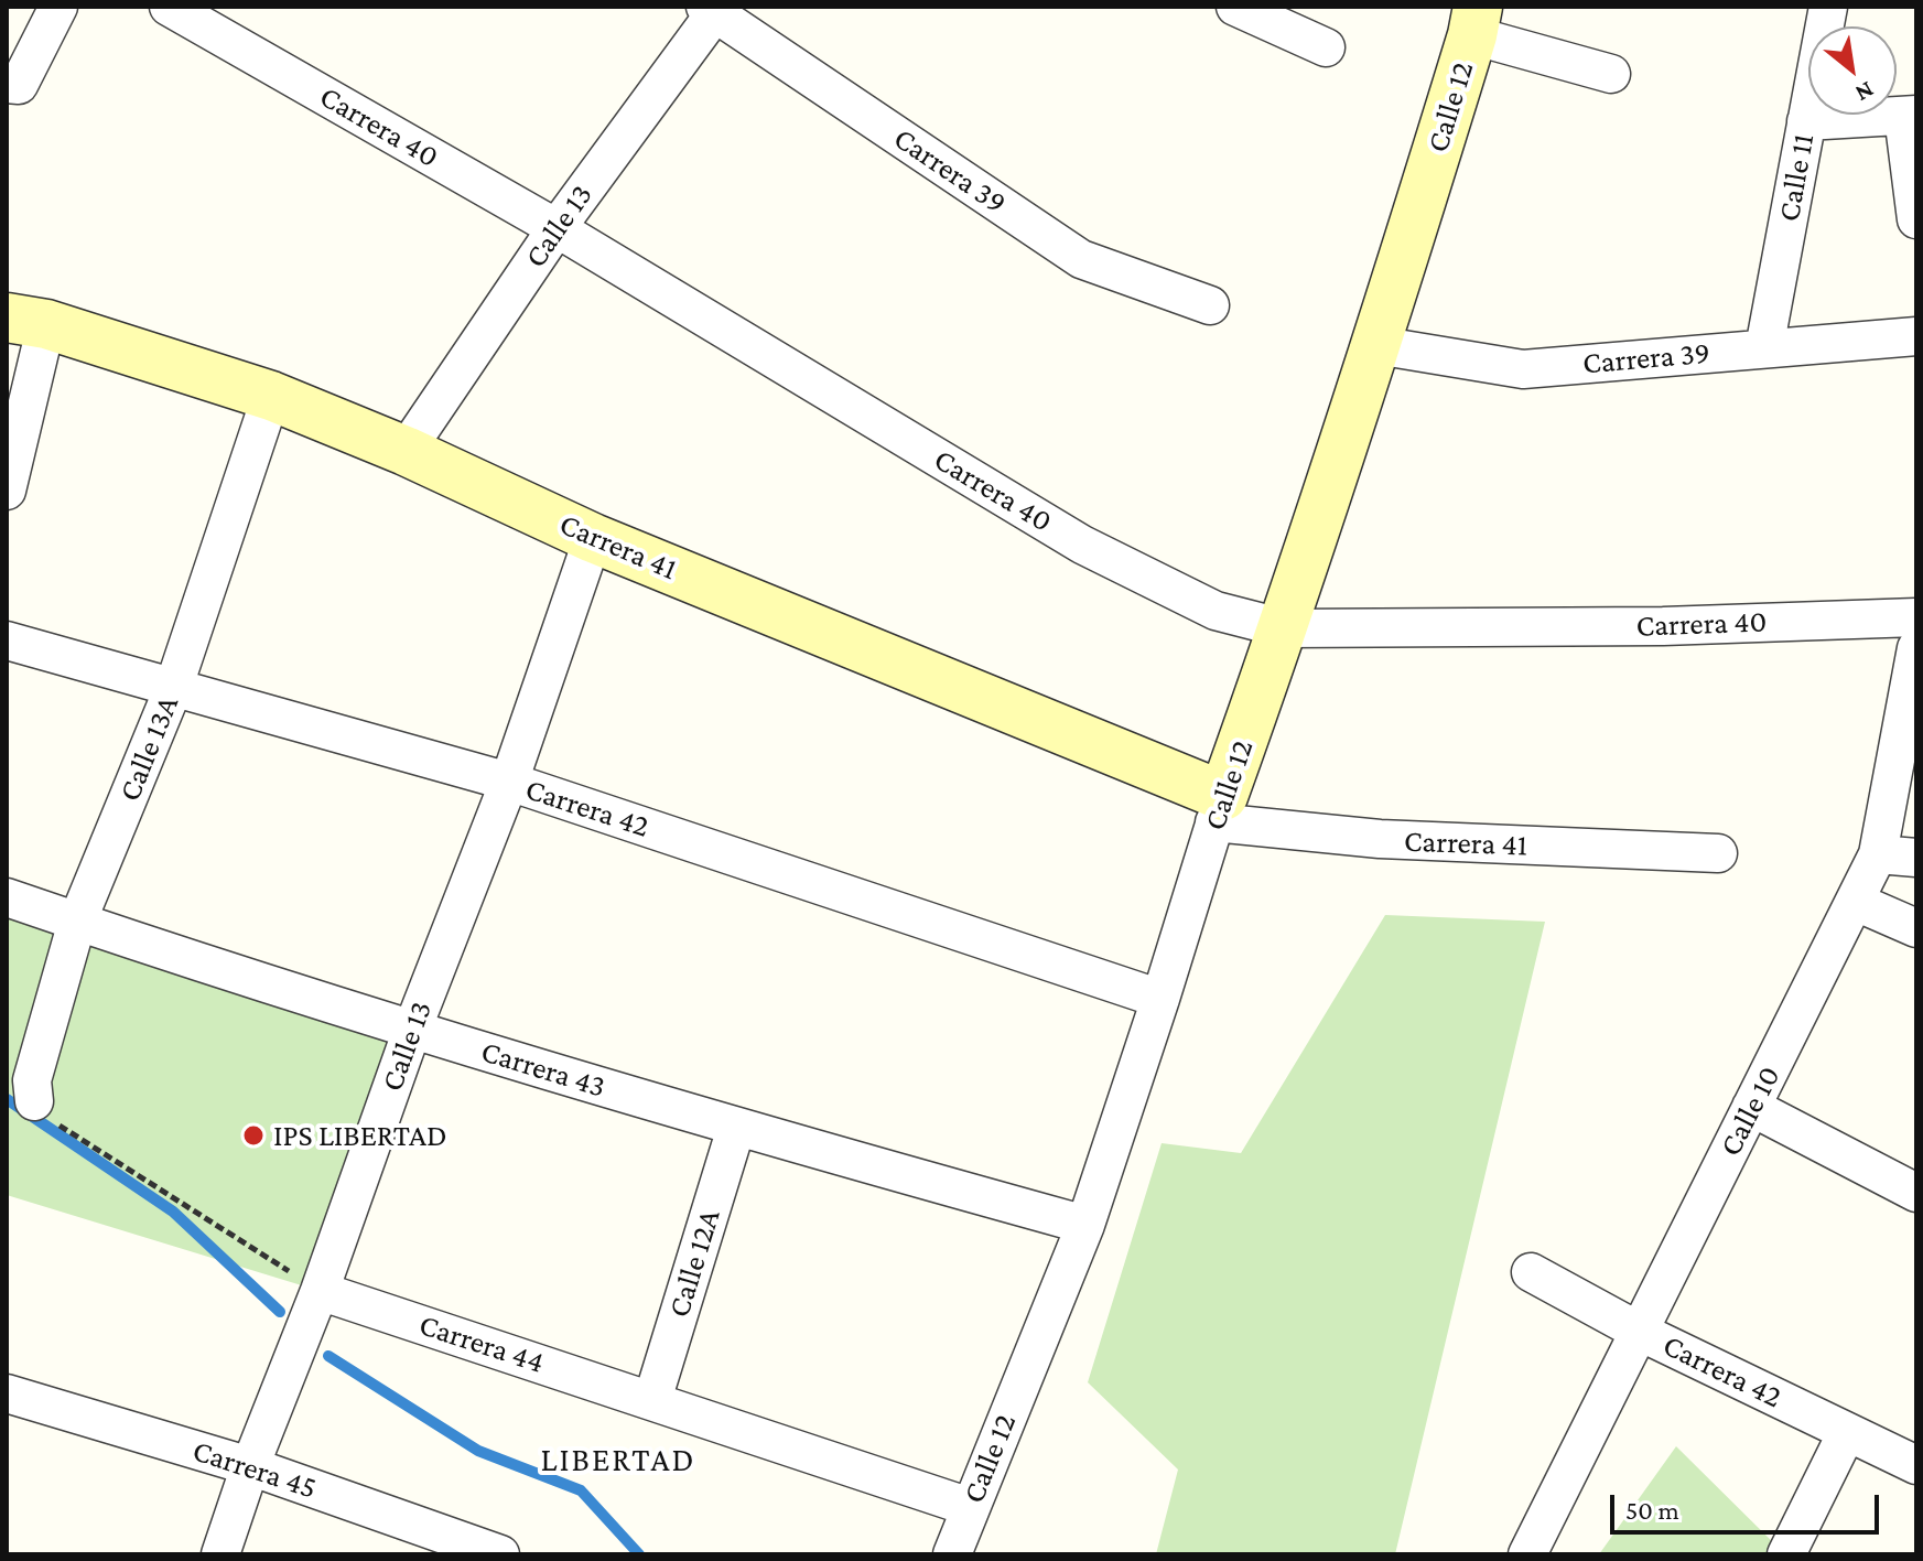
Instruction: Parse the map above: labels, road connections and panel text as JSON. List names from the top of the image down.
{
  "streets": {
    "street": [
      "Calle 12",
      "Carrera 40",
      "Carrera 39",
      "Calle 11",
      "Calle 13",
      "Carrera 41",
      "Calle 13A",
      "Carrera 42",
      "Carrera 43",
      "Calle 10",
      "Calle 12A",
      "Carrera 44",
      "Carrera 45"
    ]
  },
  "crossings": [
    ["Calle 12", "Carrera 40"],
    ["Calle 12", "Carrera 39"],
    ["Calle 12", "Carrera 41"],
    ["Calle 12", "Carrera 42"],
    ["Calle 12", "Carrera 43"],
    ["Calle 12", "Carrera 44"],
    ["Carrera 40", "Calle 13"],
    ["Carrera 39", "Calle 11"],
    ["Carrera 39", "Calle 13"],
    ["Calle 13", "Carrera 41"],
    ["Calle 13", "Carrera 42"],
    ["Calle 13", "Carrera 43"],
    ["Calle 13", "Carrera 44"],
    ["Calle 13", "Carrera 45"],
    ["Carrera 41", "Calle 13A"],
    ["Calle 13A", "Carrera 42"],
    ["Calle 13A", "Carrera 43"],
    ["Carrera 42", "Calle 10"],
    ["Carrera 43", "Calle 12A"],
    ["Calle 12A", "Carrera 44"]
  ],
  "districts": ["LIBERTAD"],
  "places": ["IPS LIBERTAD"],
  "scale_bar": "50 m",
  "north": "bottom right"
}
